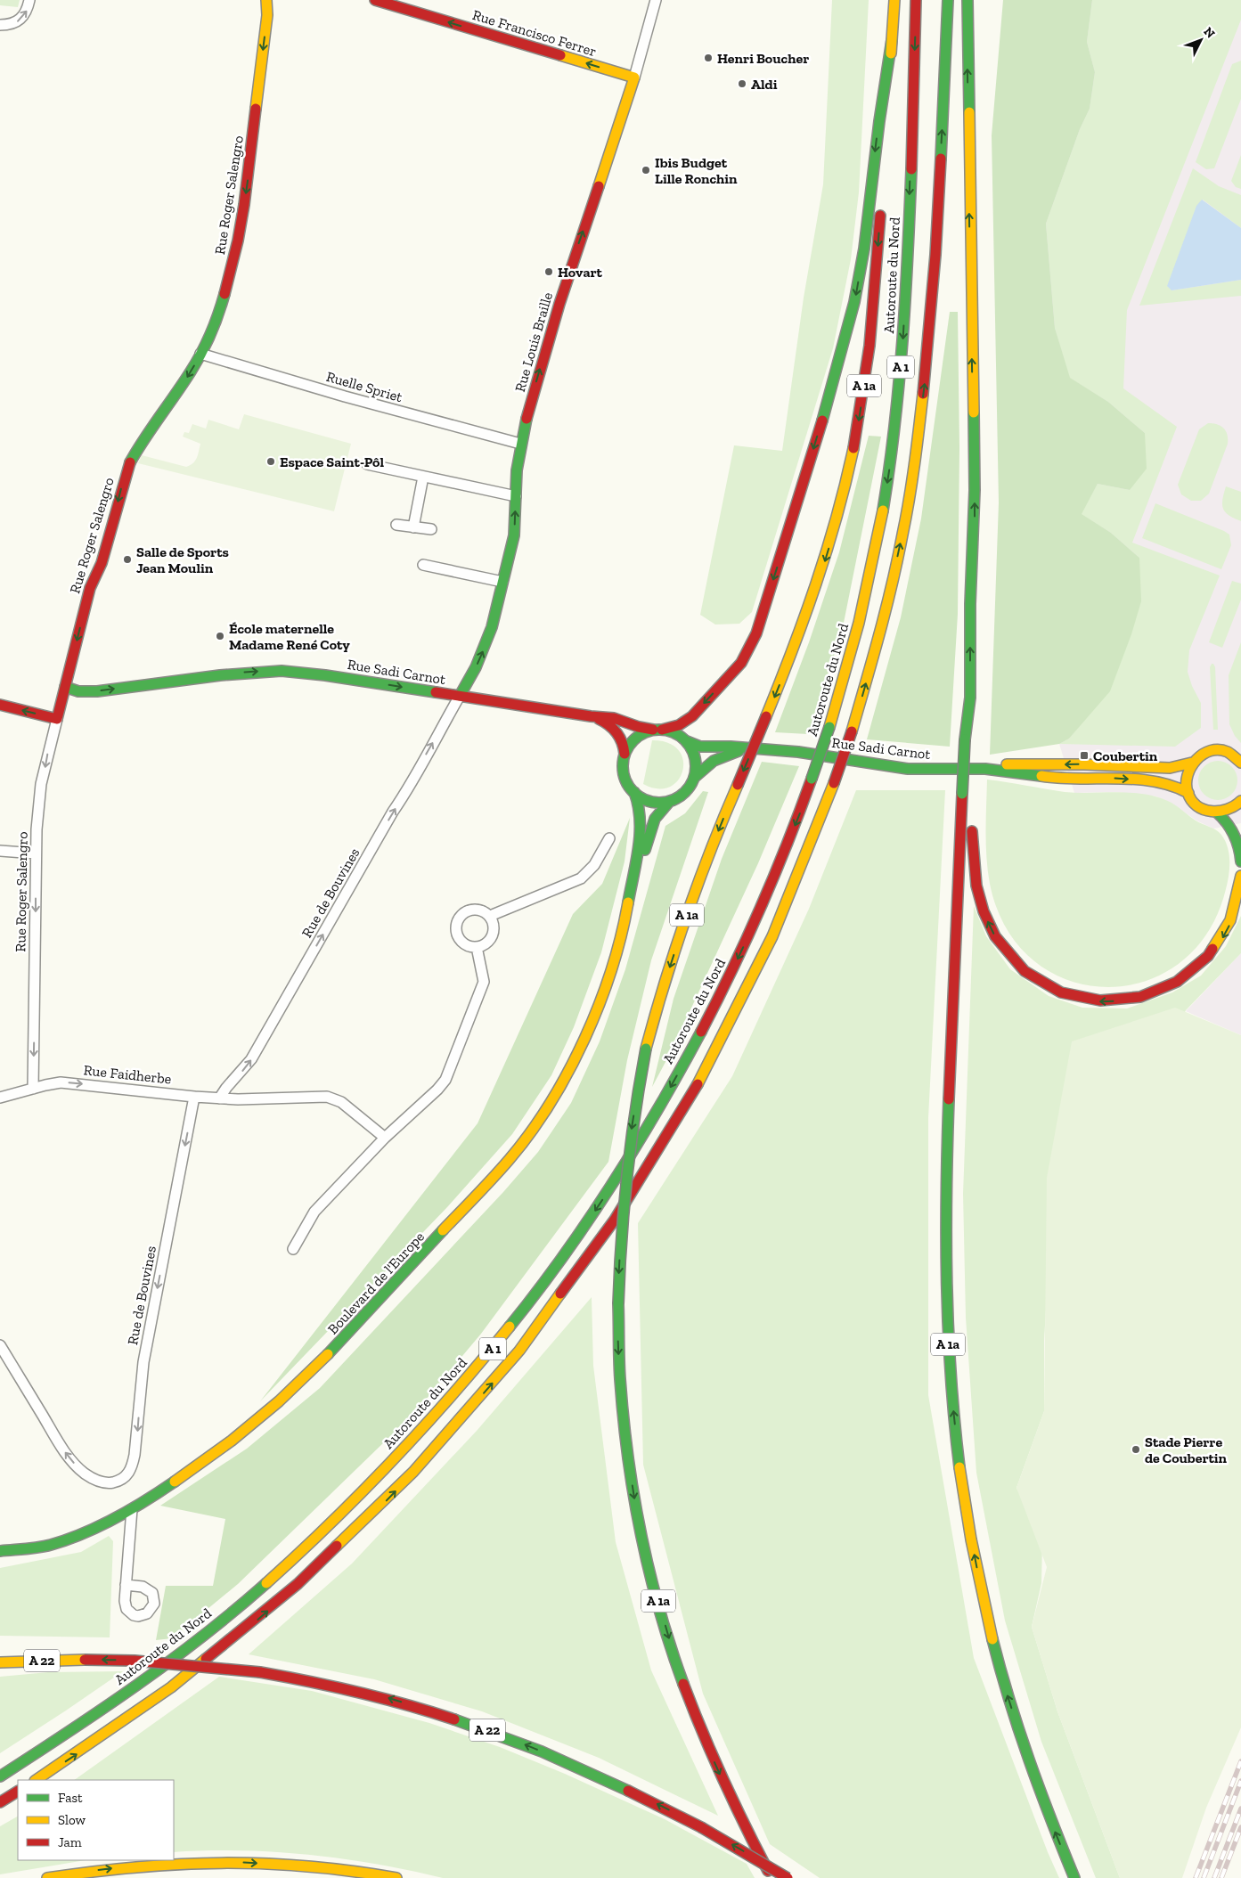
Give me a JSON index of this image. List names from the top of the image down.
{
  "streets": {
    "main road": [
      "Rue Francisco Ferrer",
      "Rue Roger Salengro",
      "Autoroute du Nord",
      "Rue Louis Braille",
      "A 1",
      "A 1a",
      "Rue Sadi Carnot",
      "Boulevard de l'Europe",
      "A 22"
    ],
    "street": ["Ruelle Spriet", "Rue de Bouvines", "Rue Faidherbe"]
  },
  "crossings": [
    ["Rue Francisco Ferrer", "Rue Louis Braille"],
    ["Rue Roger Salengro", "Ruelle Spriet"],
    ["Rue Roger Salengro", "Rue Sadi Carnot"],
    ["Rue Roger Salengro", "Rue Faidherbe"],
    ["Rue Louis Braille", "Ruelle Spriet"],
    ["Rue Louis Braille", "Rue Sadi Carnot"],
    ["Rue Louis Braille", "Rue de Bouvines"],
    ["Rue Sadi Carnot", "Rue de Bouvines"],
    ["Rue Sadi Carnot", "Boulevard de l'Europe"],
    ["Rue de Bouvines", "Rue Faidherbe"]
  ],
  "one_way": [
    "Rue Francisco Ferrer",
    "Rue Roger Salengro",
    "Rue Louis Braille",
    "Rue Faidherbe"
  ],
  "places": {
    "other": [
      "Henri Boucher",
      "Aldi",
      "Ibis Budget Lille Ronchin",
      "Hovart",
      "Espace Saint-Pôl",
      "Salle de Sports Jean Moulin",
      "École maternelle Madame René Coty",
      "Stade Pierre de Coubertin"
    ],
    "transit": ["Coubertin"]
  },
  "legend": ["Fast", "Slow", "Jam"],
  "north": "top right"
}
